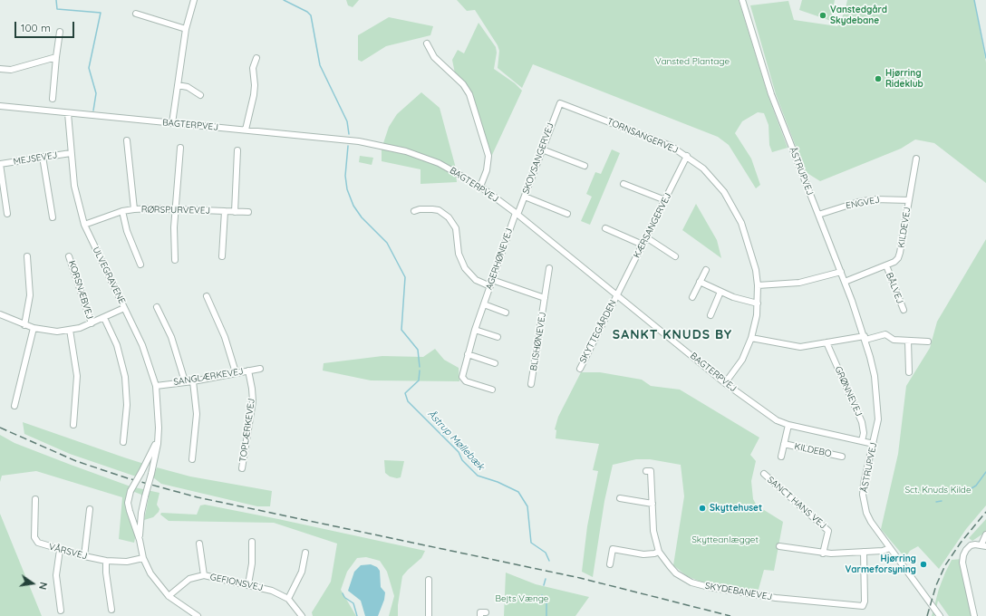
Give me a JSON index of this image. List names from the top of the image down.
{
  "streets": {
    "street": [
      "BAGTERPVEJ",
      "TORNSANGERVEJ",
      "MEJSEVEJ",
      "SKOVSANGERVEJ",
      "ÅSTRUPVEJ",
      "ENGVEJ",
      "RØRSPURVEVEJ",
      "KÆRSANGERVEJ",
      "KILDEVEJ",
      "AGERHØNEVEJ",
      "ULVEGRAVENE",
      "BÅLVEJ",
      "KORSNÆBVEJ",
      "SKYTTEGÅRDEN",
      "BLISHØNEVEJ",
      "SANGLÆRKEVEJ",
      "GRØNNEVEJ",
      "TOPLÆRKEVEJ",
      "KILDEBO",
      "SANCT HANS VEJ",
      "VÅRSVEJ",
      "GEFIONSVEJ",
      "SKYDEBANEVEJ"
    ]
  },
  "crossings": [
    ["BAGTERPVEJ", "TORNSANGERVEJ"],
    ["BAGTERPVEJ", "SKOVSANGERVEJ"],
    ["BAGTERPVEJ", "ÅSTRUPVEJ"],
    ["BAGTERPVEJ", "KÆRSANGERVEJ"],
    ["BAGTERPVEJ", "AGERHØNEVEJ"],
    ["BAGTERPVEJ", "ULVEGRAVENE"],
    ["BAGTERPVEJ", "SKYTTEGÅRDEN"],
    ["BAGTERPVEJ", "GRØNNEVEJ"],
    ["BAGTERPVEJ", "KILDEBO"],
    ["TORNSANGERVEJ", "SKOVSANGERVEJ"],
    ["TORNSANGERVEJ", "KÆRSANGERVEJ"],
    ["MEJSEVEJ", "ULVEGRAVENE"],
    ["SKOVSANGERVEJ", "AGERHØNEVEJ"],
    ["ÅSTRUPVEJ", "ENGVEJ"],
    ["ÅSTRUPVEJ", "KILDEVEJ"],
    ["ENGVEJ", "KILDEVEJ"],
    ["RØRSPURVEVEJ", "ULVEGRAVENE"],
    ["KÆRSANGERVEJ", "SKYTTEGÅRDEN"],
    ["KILDEVEJ", "BÅLVEJ"],
    ["ULVEGRAVENE", "SANGLÆRKEVEJ"],
    ["ULVEGRAVENE", "VÅRSVEJ"],
    ["ULVEGRAVENE", "GEFIONSVEJ"],
    ["SANGLÆRKEVEJ", "TOPLÆRKEVEJ"]
  ],
  "districts": ["SANKT KNUDS BY"],
  "water": ["Åstrup Møllebæk"],
  "parks": [
    "Vansted Plantage",
    "Sct. Knuds Kilde",
    "Skytteanlægget",
    "Bejts Vænge"
  ],
  "places": [
    "Vanstedgård Skydebane",
    "Hjørring Rideklub",
    "Skyttehuset",
    "Hjørring Varmeforsyning"
  ],
  "scale_bar": "100 m",
  "north": "right"
}
